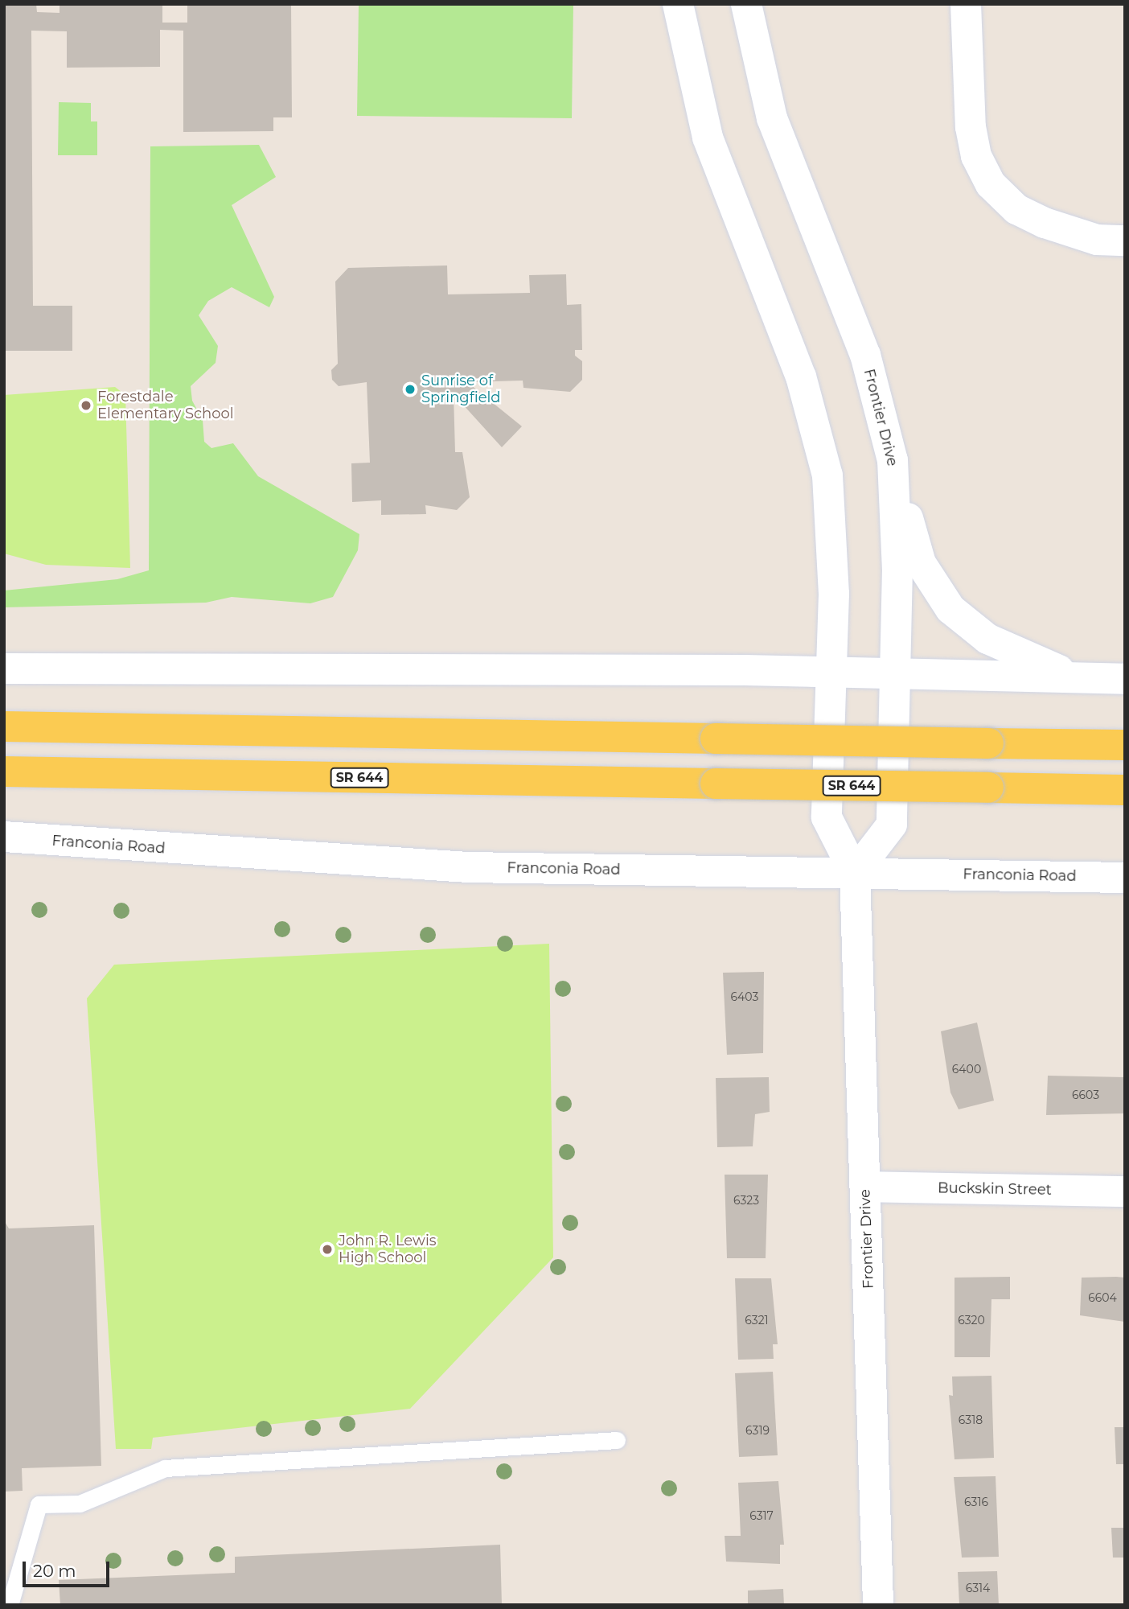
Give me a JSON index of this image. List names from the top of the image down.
{
  "streets": {
    "main road": [
      "Frontier Drive",
      "SR 644",
      "Franconia Road",
      "Buckskin Street"
    ]
  },
  "crossings": [
    ["Frontier Drive", "Franconia Road"],
    ["Frontier Drive", "Buckskin Street"]
  ],
  "places": ["Sunrise of Springfield", "Forestdale Elementary School", "John R. Lewis High School"],
  "house_numbers": [
    "6403",
    "6400",
    "6603",
    "6323",
    "6604",
    "6321",
    "6320",
    "6318",
    "6319",
    "6316",
    "6317",
    "6314"
  ],
  "scale_bar": "20 m"
}
